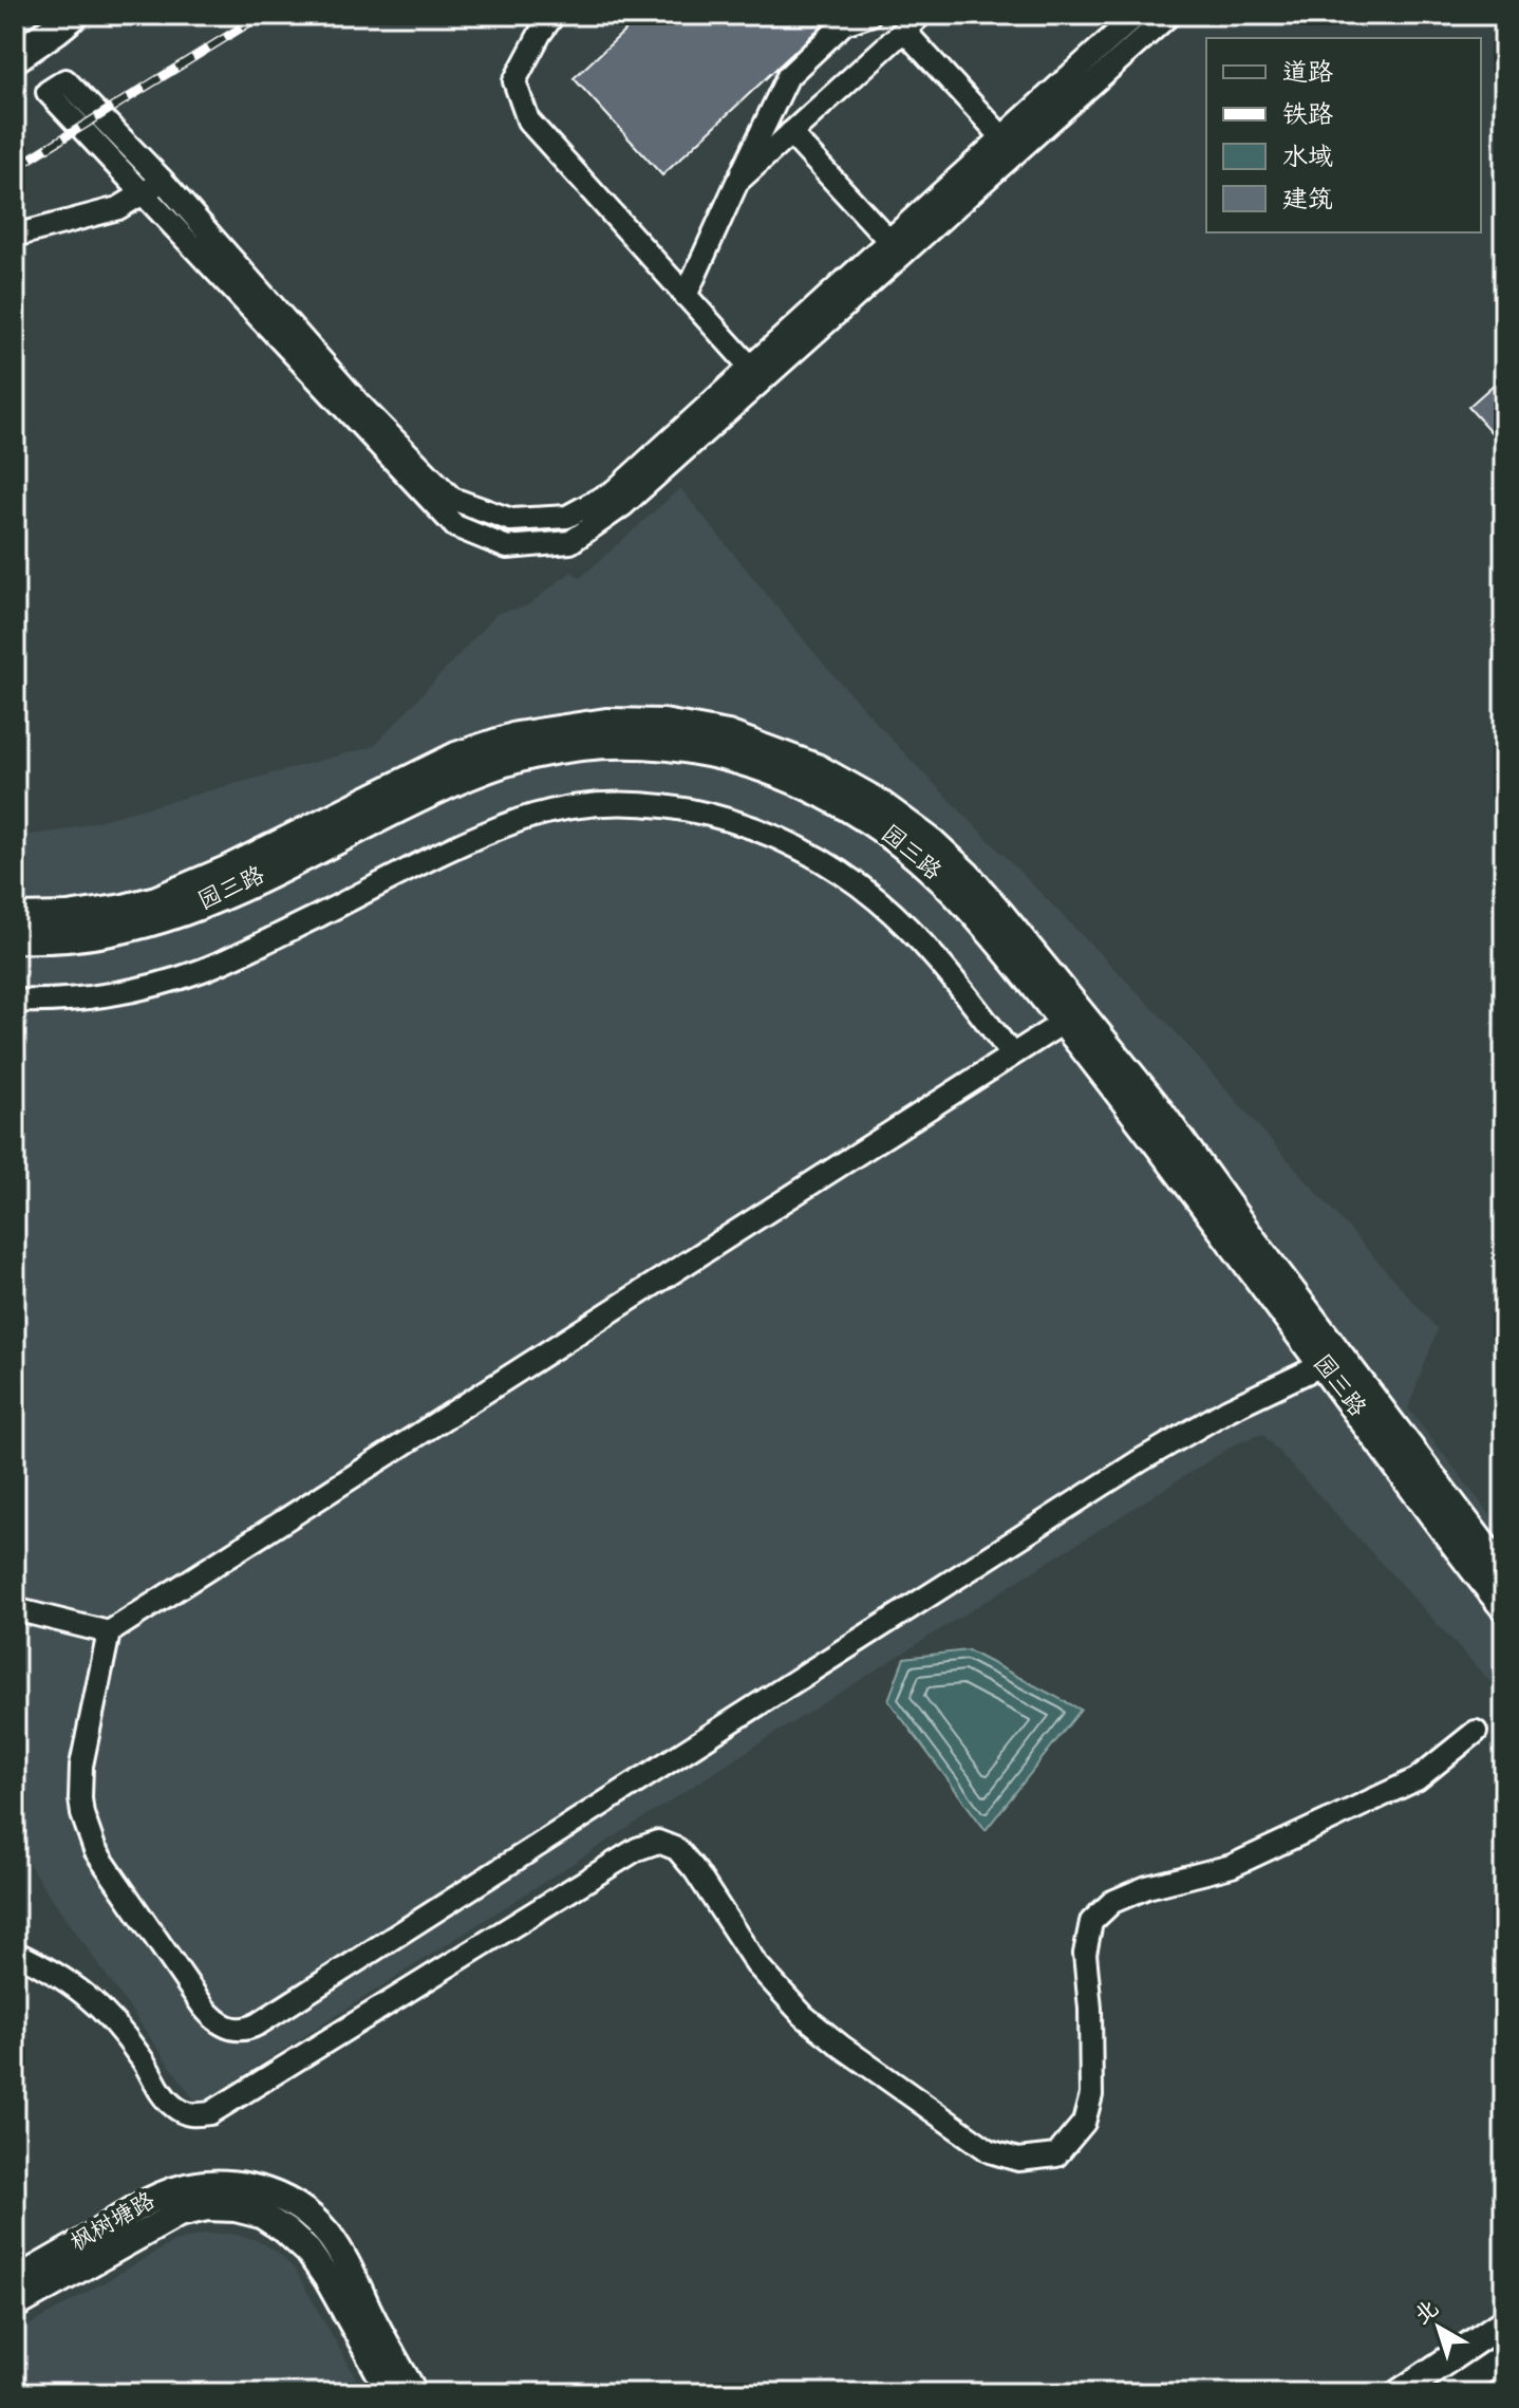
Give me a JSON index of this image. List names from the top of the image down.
{
  "streets": {
    "main road": ["园三路", "枫树塘路"]
  },
  "legend": [
    "道路",
    "铁路",
    "水域",
    "建筑"
  ],
  "north": "top left"
}
